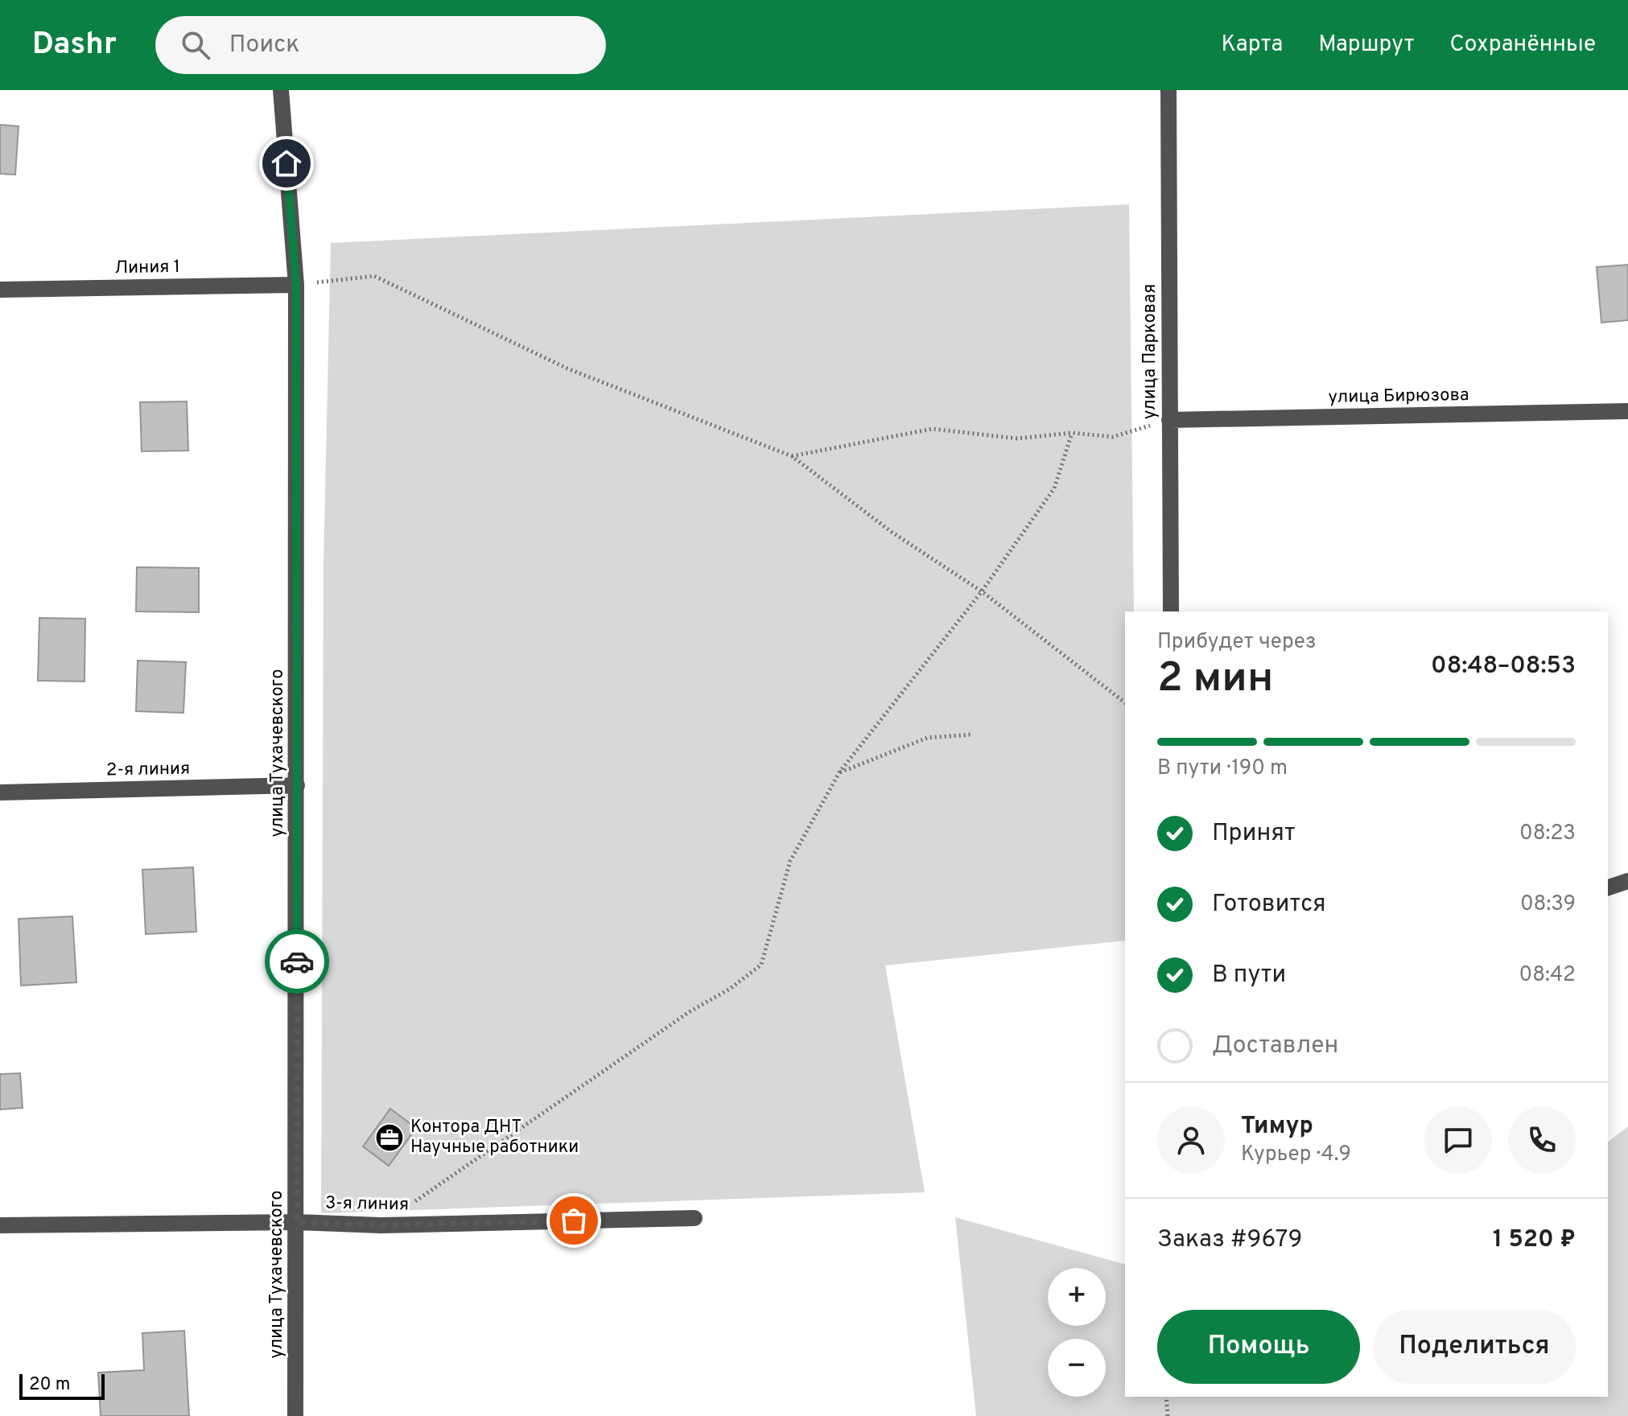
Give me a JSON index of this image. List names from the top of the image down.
{
  "streets": {
    "street": [
      "Линия 1",
      "улица Парковая",
      "улица Бирюзова",
      "улица Тухачевского",
      "2-я линия",
      "3-я линия"
    ]
  },
  "crossings": [
    ["Линия 1", "улица Тухачевского"],
    ["улица Парковая", "улица Бирюзова"],
    ["улица Тухачевского", "2-я линия"],
    ["улица Тухачевского", "3-я линия"]
  ],
  "places": {
    "office": ["Контора ДНТ Научные работники"]
  },
  "scale_bar": "20 m",
  "page": {
    "header": "Dashr",
    "search": "Поиск",
    "nav": ["Карта", "Маршрут", "Сохранённые"],
    "heading": ["2 мин", "Прибудет через", "08:48–08:53"],
    "panel": [
      "Тимур",
      "Курьер · 4.9",
      "Заказ #9679",
      "1 520 ₽"
    ],
    "bar": "В пути · 190 m",
    "list": [
      ["Принят", "08:23"],
      ["Готовится", "08:39"],
      ["В пути", "08:42"],
      "Доставлен"
    ],
    "map_buttons": ["+", "−"],
    "buttons": ["Помощь", "Поделиться"],
    "scale": "20 m"
  }
}
